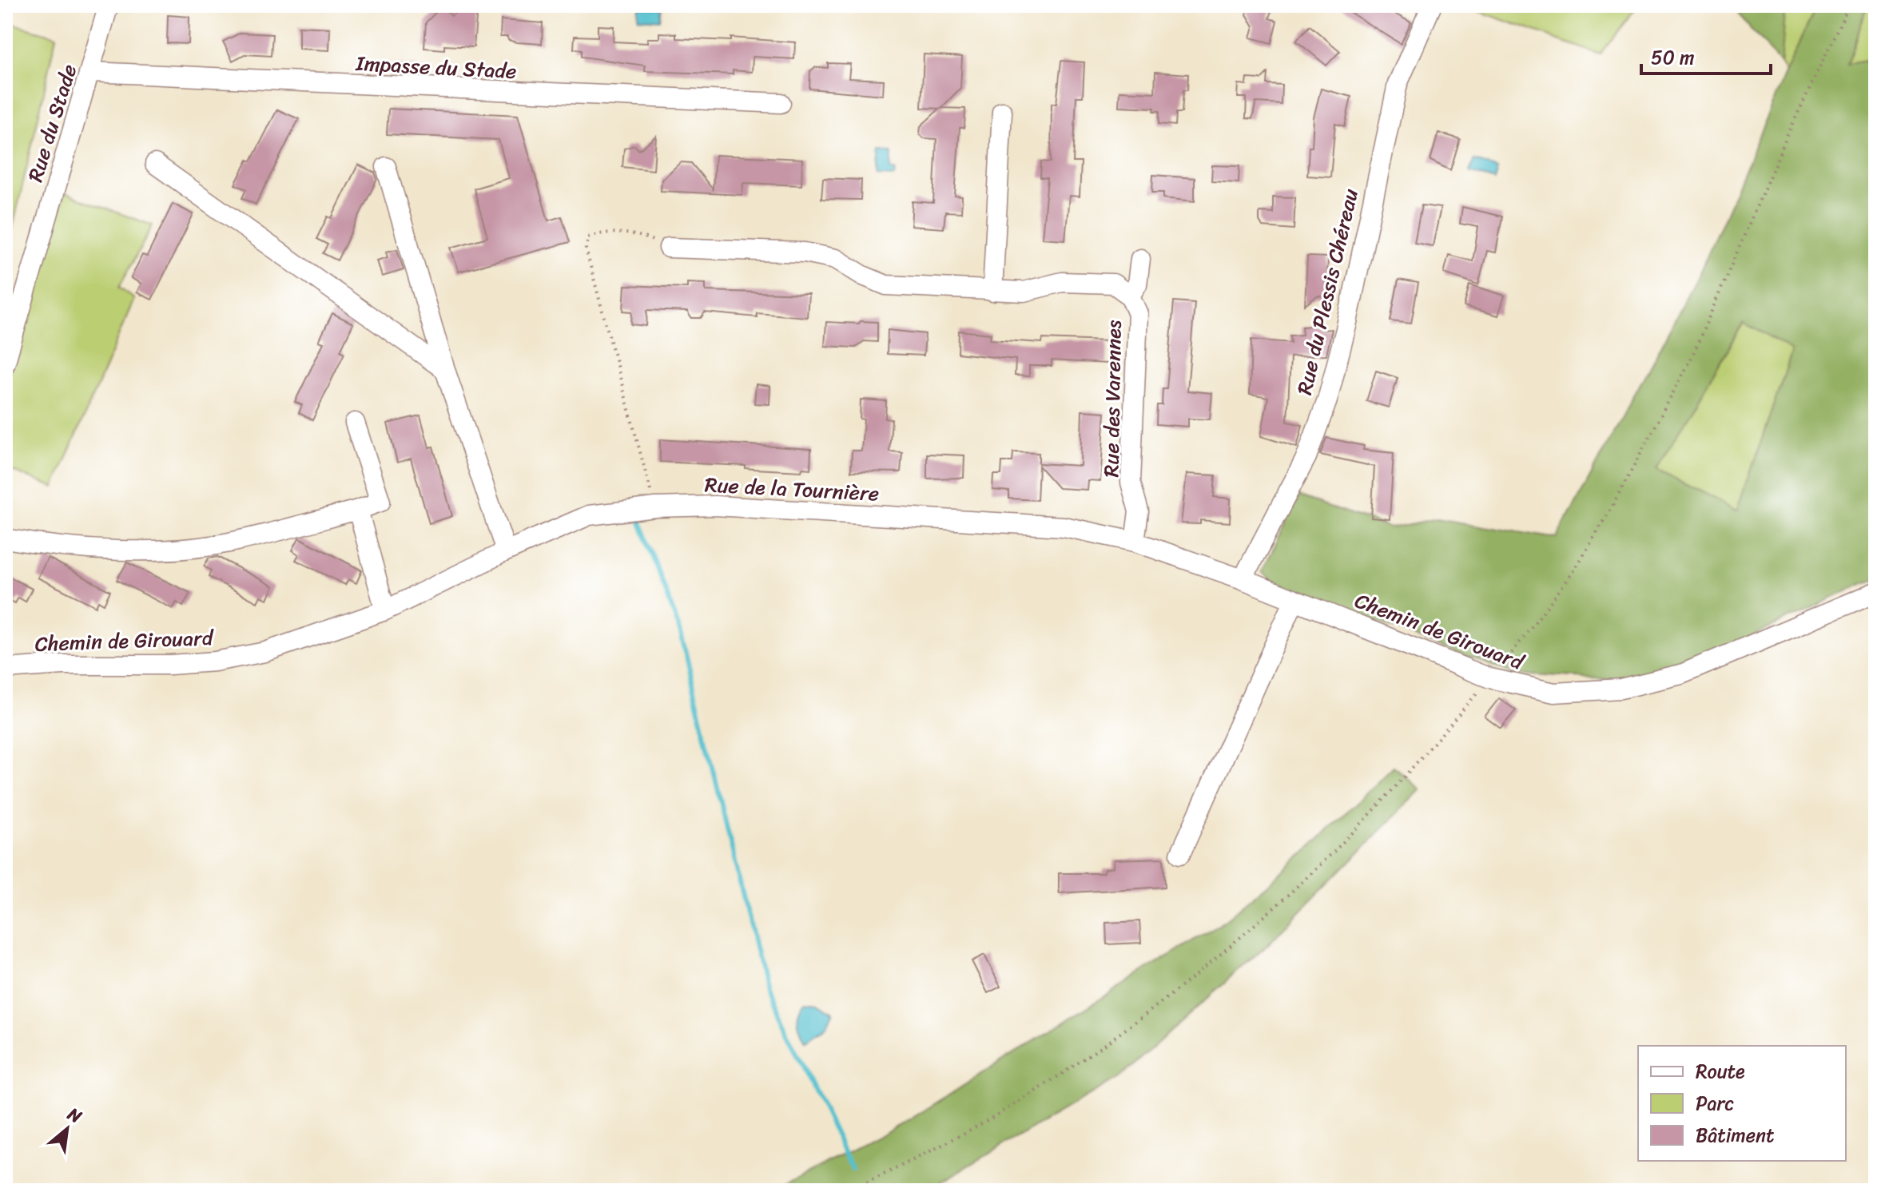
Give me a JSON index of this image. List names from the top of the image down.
{
  "streets": {
    "street": [
      "Impasse du Stade",
      "Rue du Stade",
      "Rue du Plessis Chéreau",
      "Rue des Varennes",
      "Rue de la Tournière",
      "Chemin de Girouard"
    ]
  },
  "crossings": [
    ["Impasse du Stade", "Rue du Stade"],
    ["Rue du Plessis Chéreau", "Rue de la Tournière"],
    ["Rue du Plessis Chéreau", "Chemin de Girouard"],
    ["Rue des Varennes", "Rue de la Tournière"],
    ["Rue de la Tournière", "Chemin de Girouard"]
  ],
  "legend": ["Route", "Parc", "Bâtiment"],
  "scale_bar": "50 m",
  "north": "top right"
}
